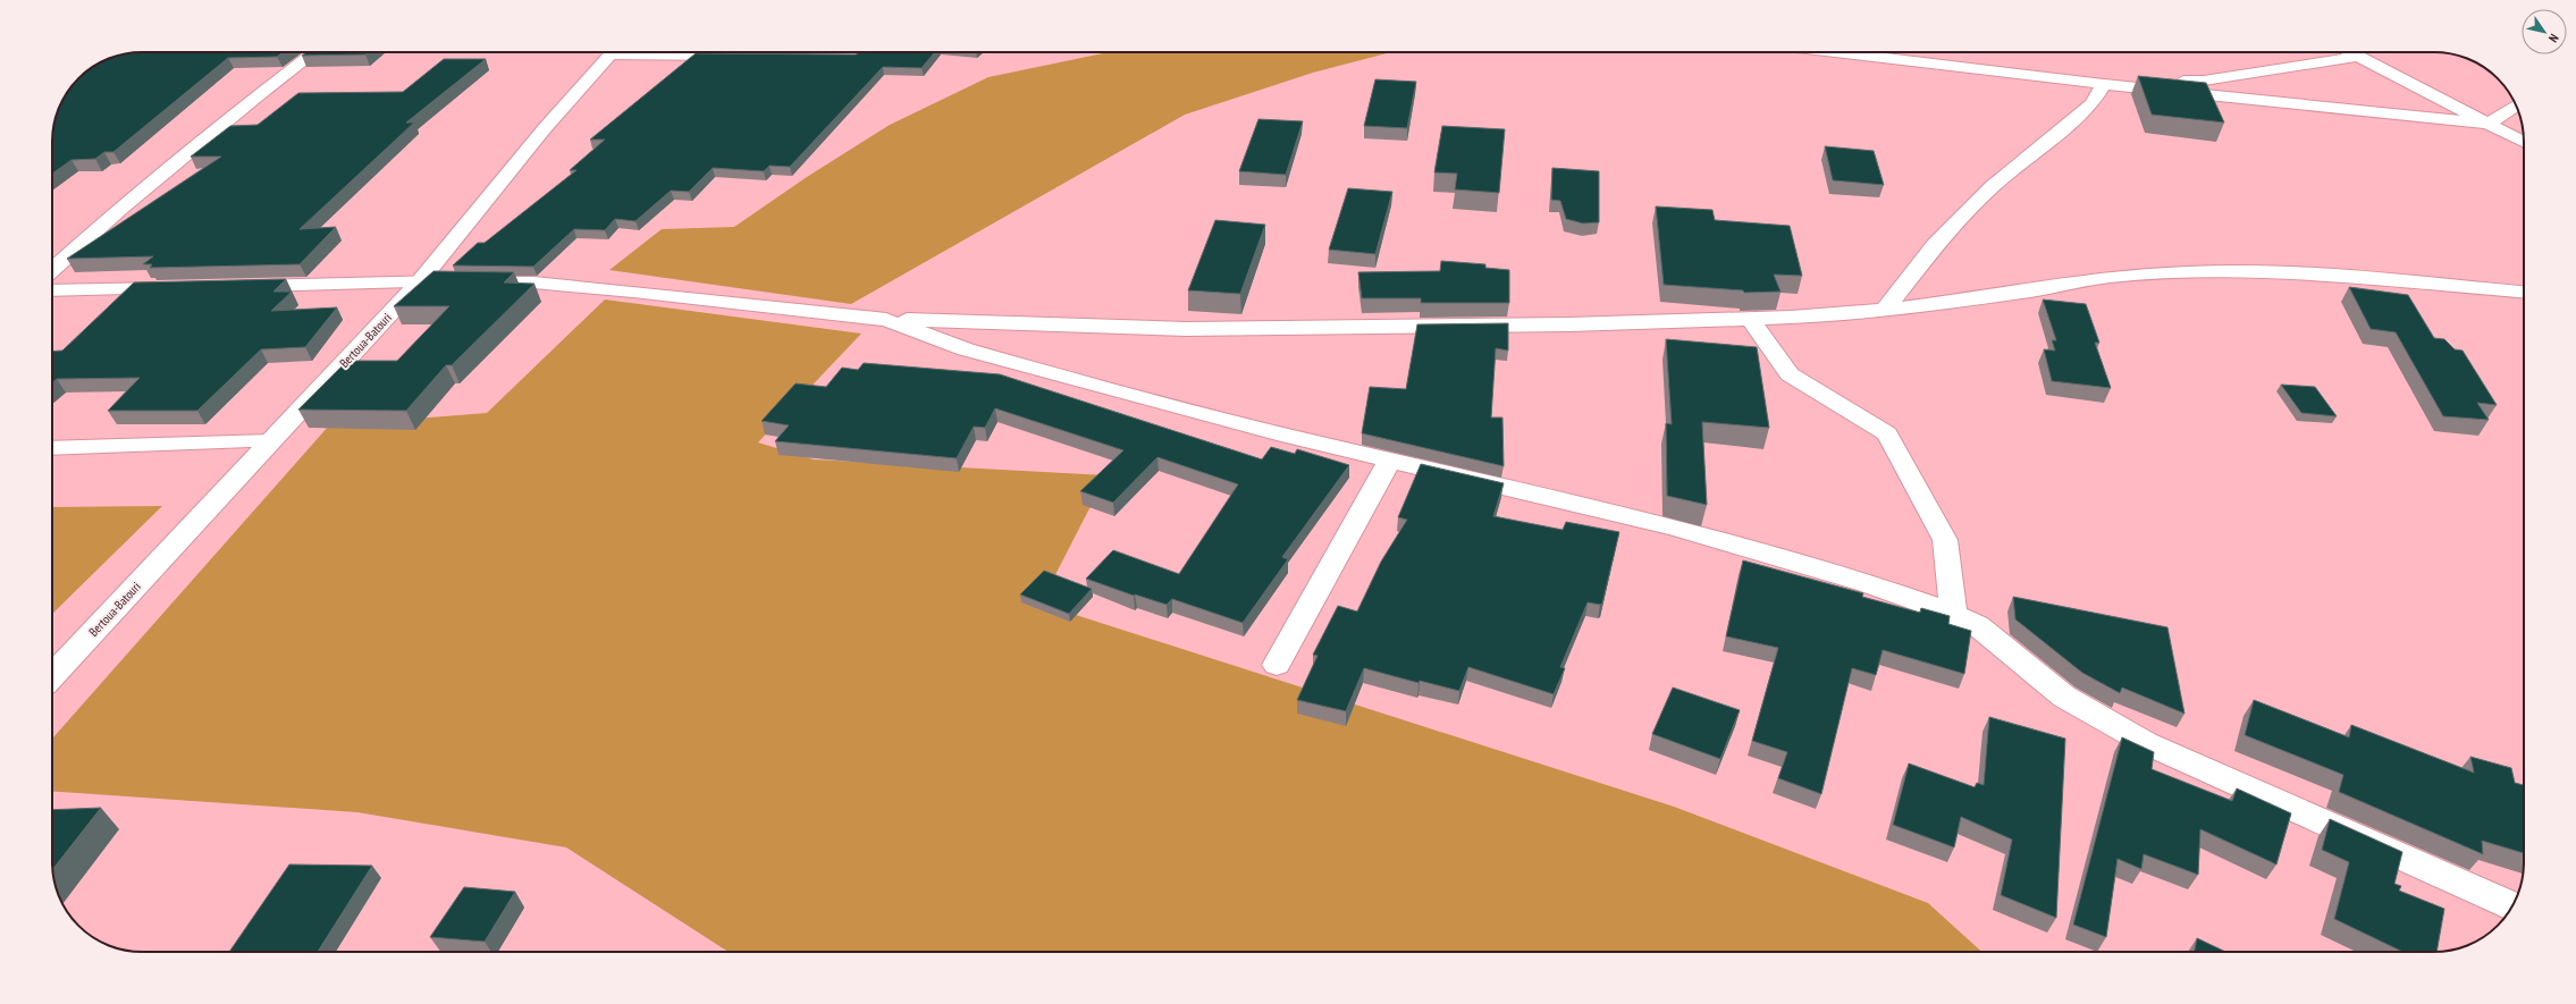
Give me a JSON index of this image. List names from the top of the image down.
{
  "streets": {
    "main road": ["Bertoua-Batouri"]
  },
  "north": "bottom right"
}
